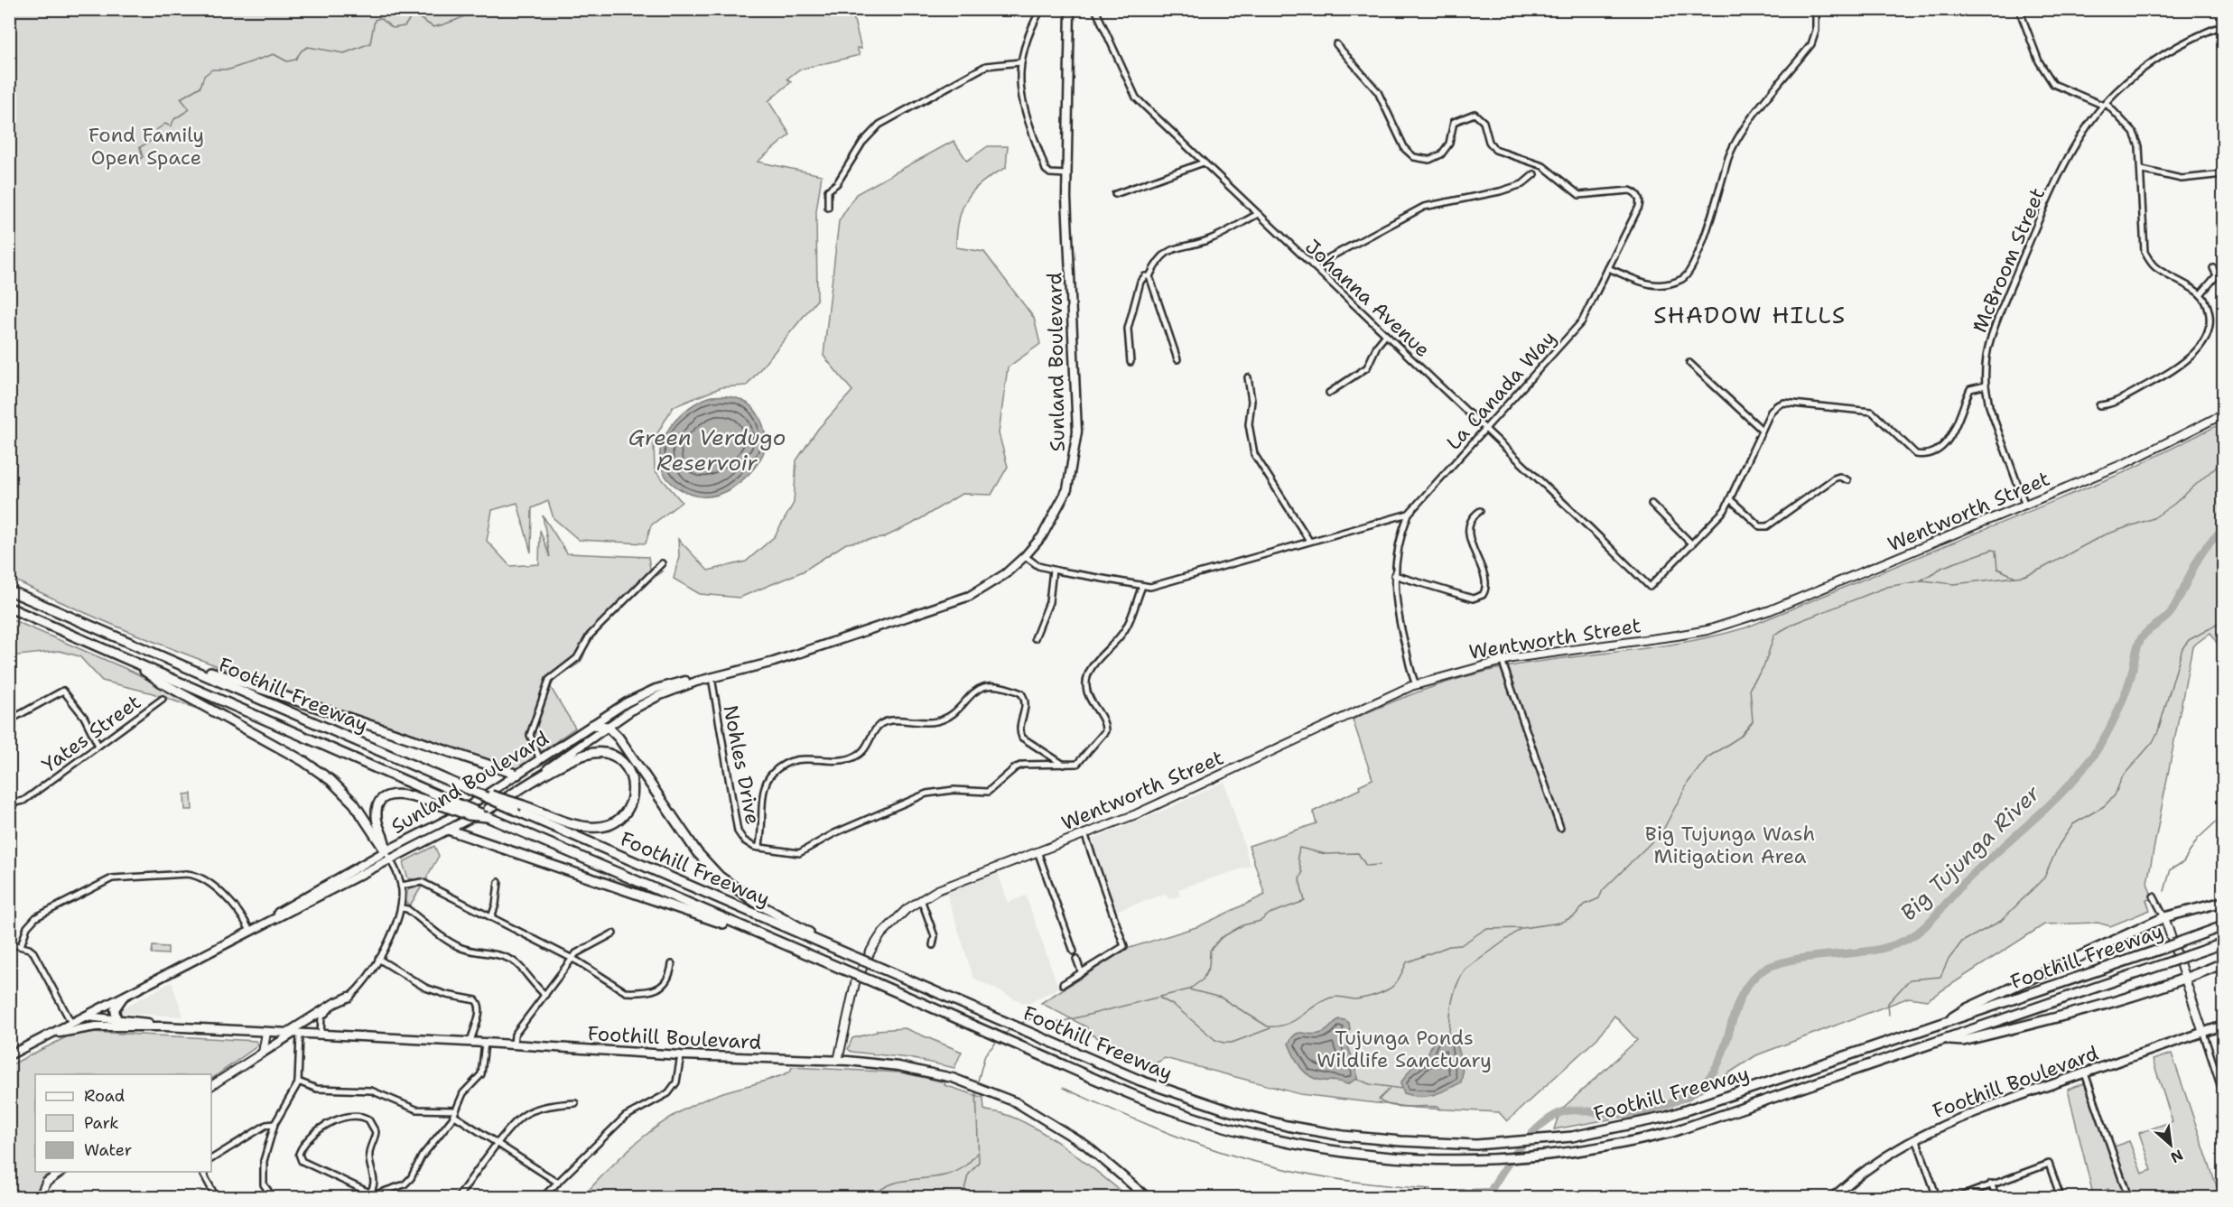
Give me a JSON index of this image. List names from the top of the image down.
{
  "streets": {
    "highway": ["Foothill Freeway"],
    "main road": ["Sunland Boulevard", "Wentworth Street", "Foothill Boulevard"],
    "street": [
      "McBroom Street",
      "Johanna Avenue",
      "La Canada Way",
      "Yates Street",
      "Nohles Drive"
    ]
  },
  "crossings": [
    ["McBroom Street", "Wentworth Street"],
    ["Johanna Avenue", "La Canada Way"],
    ["Sunland Boulevard", "Foothill Freeway"],
    ["Sunland Boulevard", "Nohles Drive"],
    ["Sunland Boulevard", "Foothill Boulevard"],
    ["Wentworth Street", "Foothill Boulevard"]
  ],
  "districts": ["SHADOW HILLS"],
  "water": ["Green Verdugo Reservoir", "Big Tujunga River"],
  "parks": ["Fond Family Open Space", "Big Tujunga Wash Mitigation Area", "Tujunga Ponds Wildlife Sanctuary"],
  "legend": ["Road", "Park", "Water"],
  "north": "bottom right"
}
